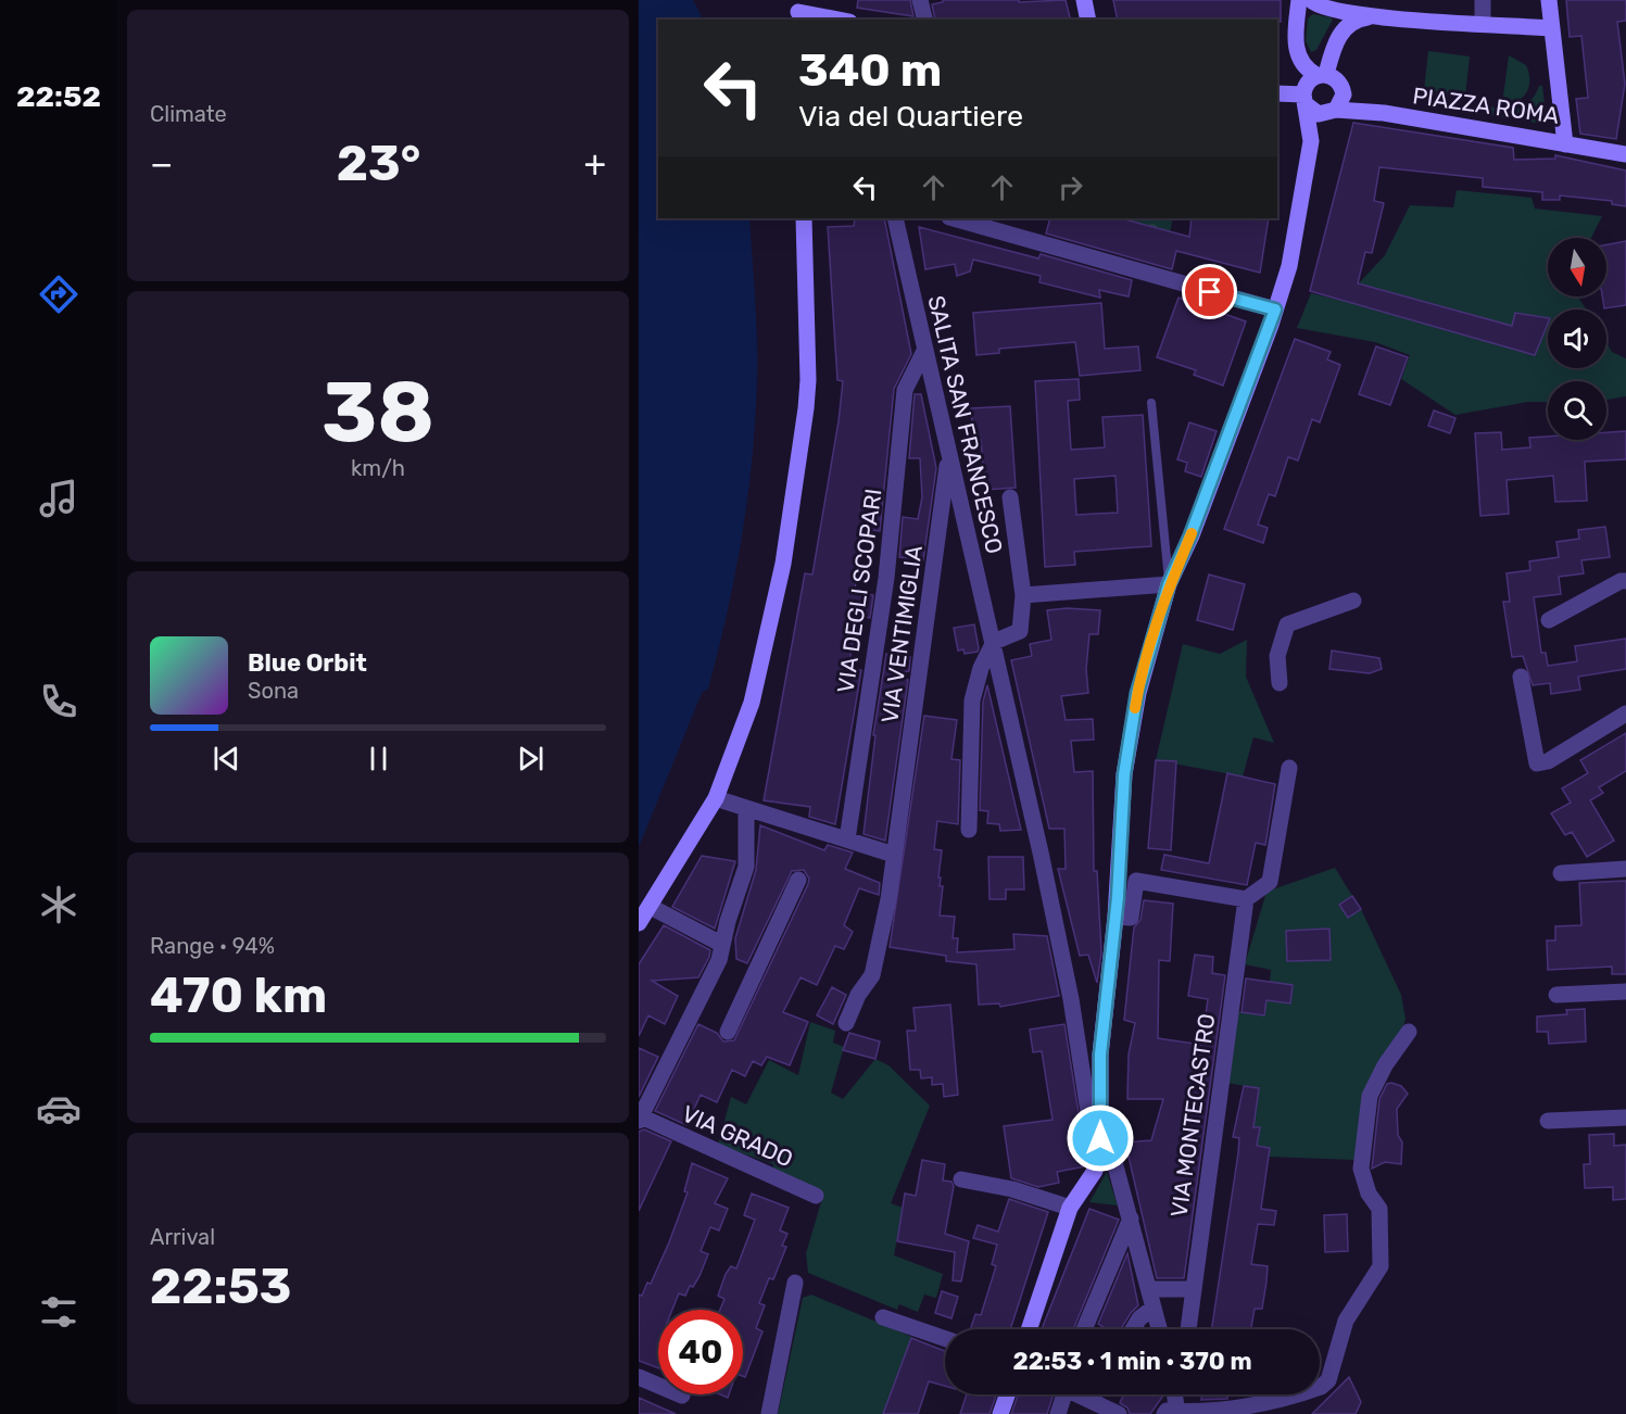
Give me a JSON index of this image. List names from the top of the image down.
{
  "streets": {
    "street": [
      "PIAZZA ROMA",
      "SALITA SAN FRANCESCO",
      "VIA DEGLI SCOPARI",
      "VIA VENTIMIGLIA",
      "VIA MONTECASTRO",
      "VIA GRADO"
    ]
  },
  "crossings": [
    ["SALITA SAN FRANCESCO", "VIA DEGLI SCOPARI"],
    ["SALITA SAN FRANCESCO", "VIA VENTIMIGLIA"]
  ],
  "north": "bottom",
  "page": {
    "tabs": "22:52",
    "tile": [
      "Climate",
      ["38", "km/h"],
      ["Range · 94%", "470 km"],
      ["Arrival", "22:53"]
    ],
    "turn": ["340 m", "Via del Quartiere"],
    "heat": ["−", "23°", "+"],
    "song": ["Blue Orbit", "Sona"],
    "limit": "40",
    "trip": "22:53 · 1 min · 370 m"
  }
}
